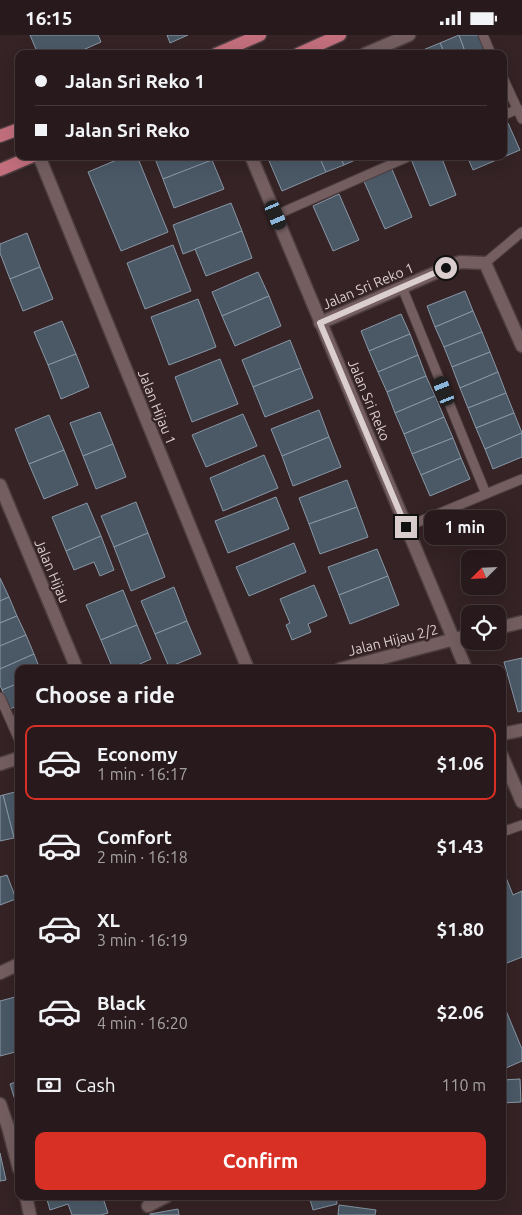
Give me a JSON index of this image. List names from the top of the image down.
{
  "streets": {
    "street": [
      "Jalan Sri Reko 1",
      "Jalan Sri Reko",
      "Jalan Hijau 1",
      "Jalan Hijau",
      "Jalan Hijau 2/2"
    ]
  },
  "crossings": [
    ["Jalan Sri Reko 1", "Jalan Sri Reko"],
    ["Jalan Sri Reko", "Jalan Hijau 2/2"]
  ],
  "north": "bottom left",
  "page": {
    "status": "16:15",
    "banner": ["Jalan Sri Reko 1", "Jalan Sri Reko"],
    "bubble": "1 min",
    "heading": "Choose a ride",
    "list": [
      {
        "name": "Economy",
        "note": "1 min · 16:17",
        "value": "$1.06"
      },
      {
        "name": "Comfort",
        "note": "2 min · 16:18",
        "value": "$1.43"
      },
      {
        "name": "XL",
        "note": "3 min · 16:19",
        "value": "$1.80"
      },
      {
        "name": "Black",
        "note": "4 min · 16:20",
        "value": "$2.06"
      }
    ],
    "pay": ["Cash", "110 m"],
    "buttons": "Confirm"
  }
}
